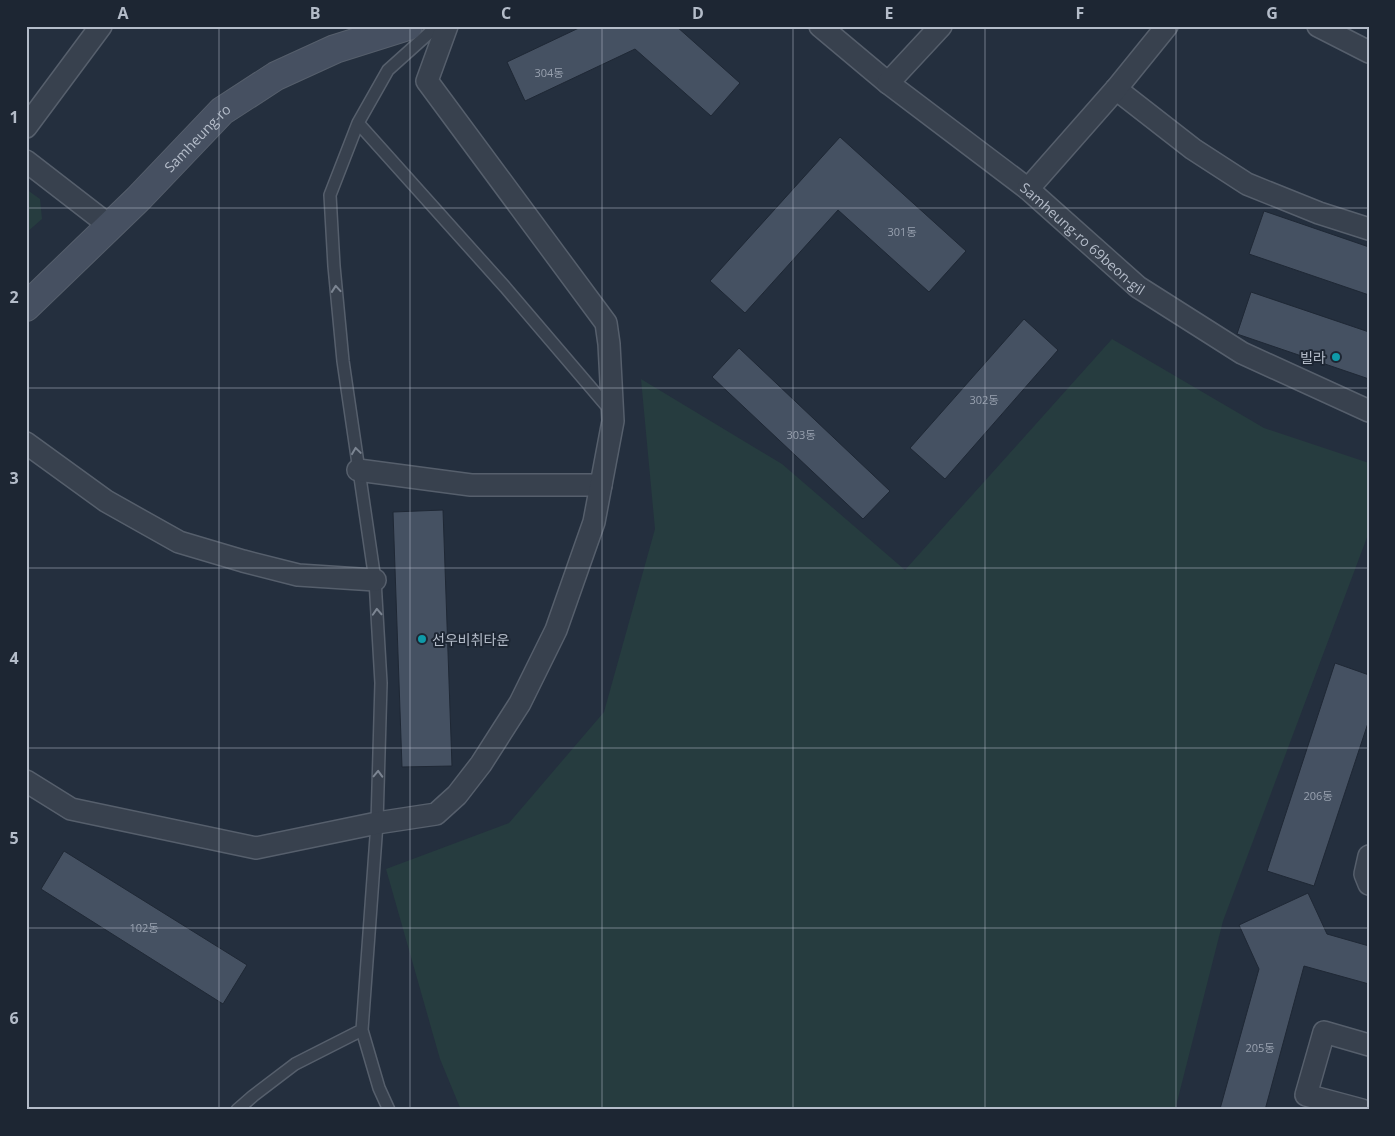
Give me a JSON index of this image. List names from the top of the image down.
{
  "streets": {
    "street": ["Samheung-ro", "Samheung-ro 69beon-gil"]
  },
  "places": ["빌라", "선우비취타운"],
  "house_numbers": [
    "304동",
    "301동",
    "302동",
    "303동",
    "206동",
    "102동",
    "205동"
  ],
  "grid": {
    "columns": [
      "A",
      "B",
      "C",
      "D",
      "E",
      "F",
      "G"
    ],
    "rows": [
      "1",
      "2",
      "3",
      "4",
      "5",
      "6"
    ]
  }
}
